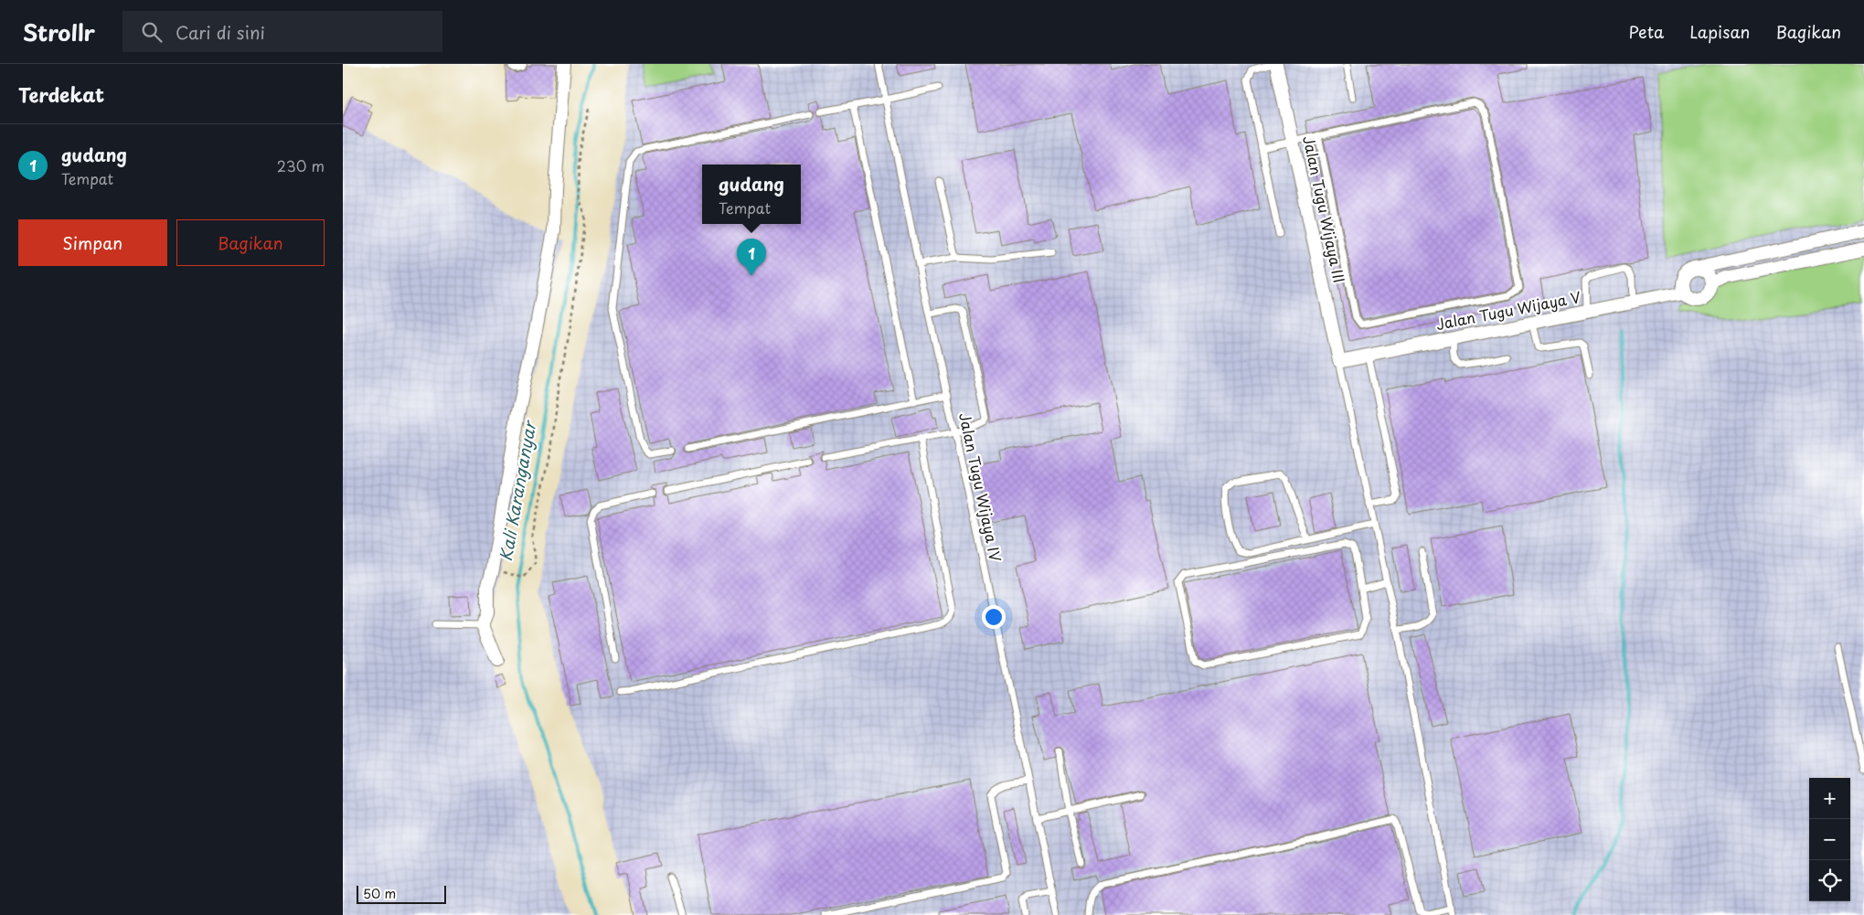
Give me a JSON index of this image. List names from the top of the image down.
{
  "streets": {
    "street": ["Jalan Tugu Wijaya III", "Jalan Tugu Wijaya V"],
    "lane": ["Jalan Tugu Wijaya IV"]
  },
  "crossings": [
    ["Jalan Tugu Wijaya III", "Jalan Tugu Wijaya V"]
  ],
  "water": ["Kali Karanganyar"],
  "scale_bar": "50 m",
  "page": {
    "header": "Strollr",
    "search": "Cari di sini",
    "nav": ["Peta", "Lapisan", "Bagikan"],
    "heading": "Terdekat",
    "list": [
      {
        "mark": "1",
        "name": "gudang",
        "note": "Tempat",
        "value": "230 m"
      }
    ],
    "popup": ["gudang", "Tempat"],
    "buttons": ["Simpan", "Bagikan"],
    "pins": "1",
    "map_buttons": ["+", "−"],
    "scale": "50 m"
  }
}
